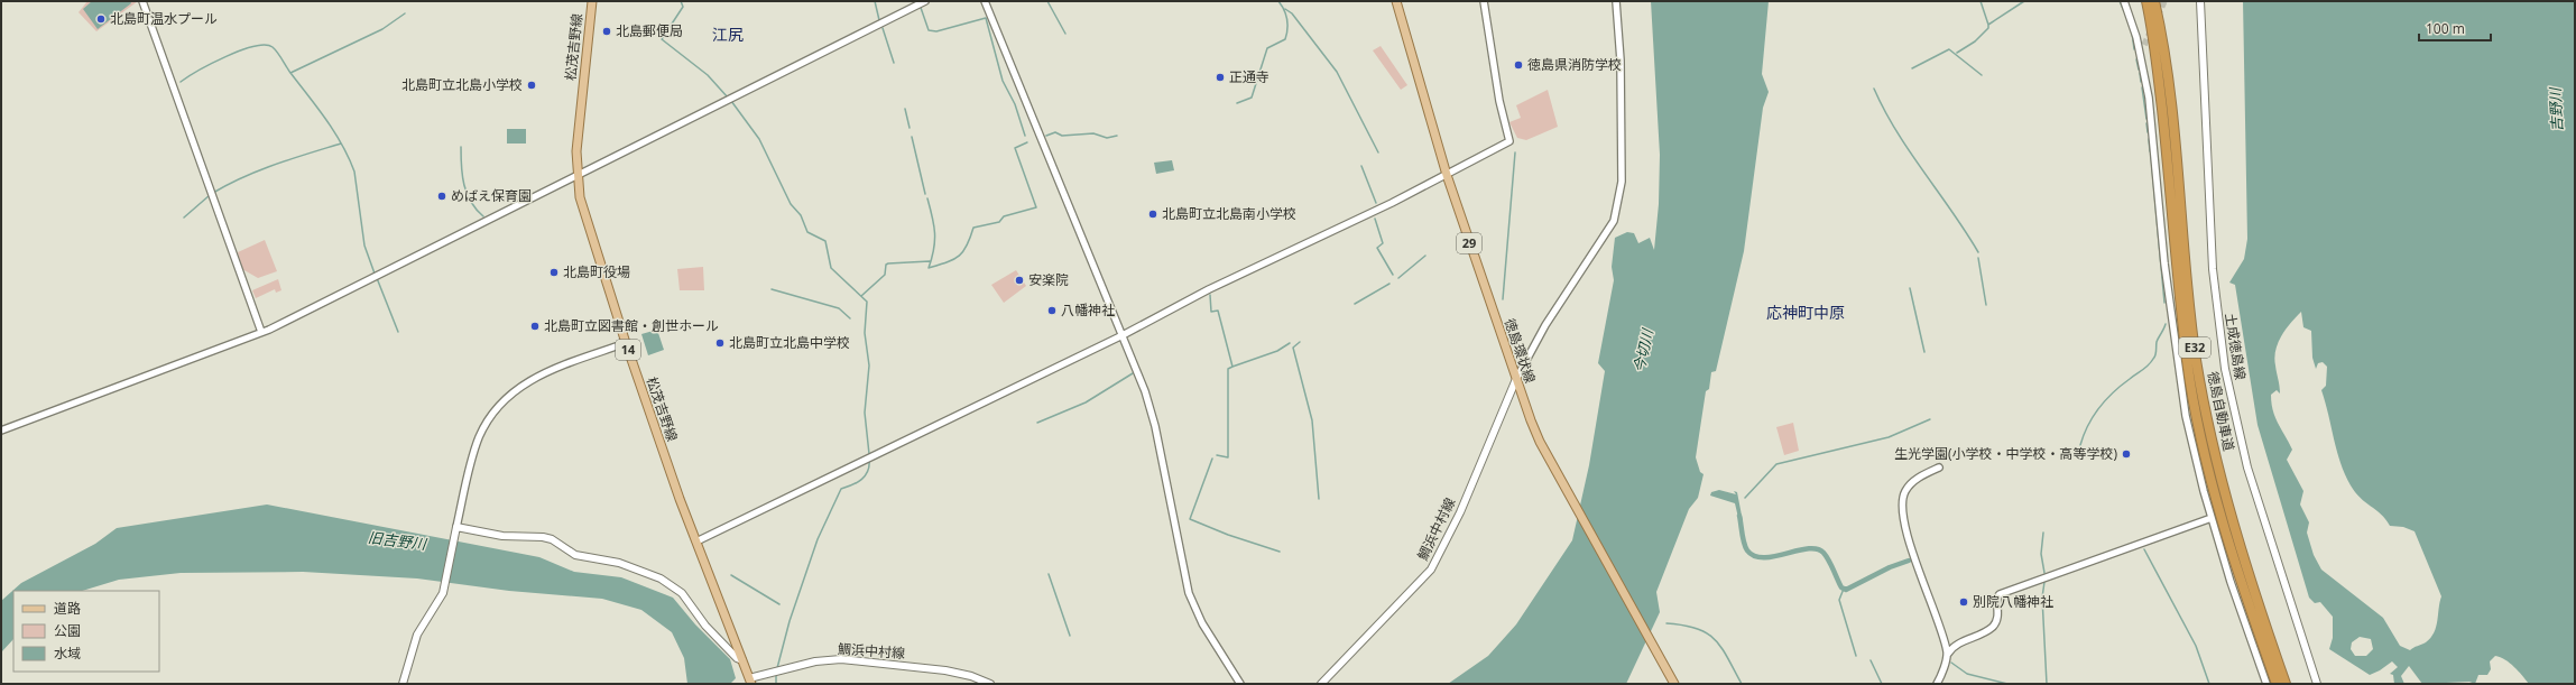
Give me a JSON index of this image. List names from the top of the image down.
{
  "streets": {
    "highway": ["E32", "徳島自動車道"],
    "main road": [
      "松茂吉野線",
      "29",
      "土成徳島線",
      "14",
      "徳島環状線",
      "鯛浜中村線"
    ]
  },
  "crossings": [
    ["松茂吉野線", "鯛浜中村線"],
    ["徳島環状線", "鯛浜中村線"]
  ],
  "districts": ["江尻", "応神町中原"],
  "water": ["吉野川", "今切川", "旧吉野川"],
  "places": [
    "北島町温水プール",
    "北島郵便局",
    "徳島県消防学校",
    "正通寺",
    "北島町立北島小学校",
    "めばえ保育園",
    "北島町立北島南小学校",
    "北島町役場",
    "安楽院",
    "八幡神社",
    "北島町立図書館・創世ホール",
    "北島町立北島中学校",
    "生光学園(小学校・中学校・高等学校)",
    "別院八幡神社"
  ],
  "legend": ["道路", "公園", "水域"],
  "scale_bar": "100 m"
}
